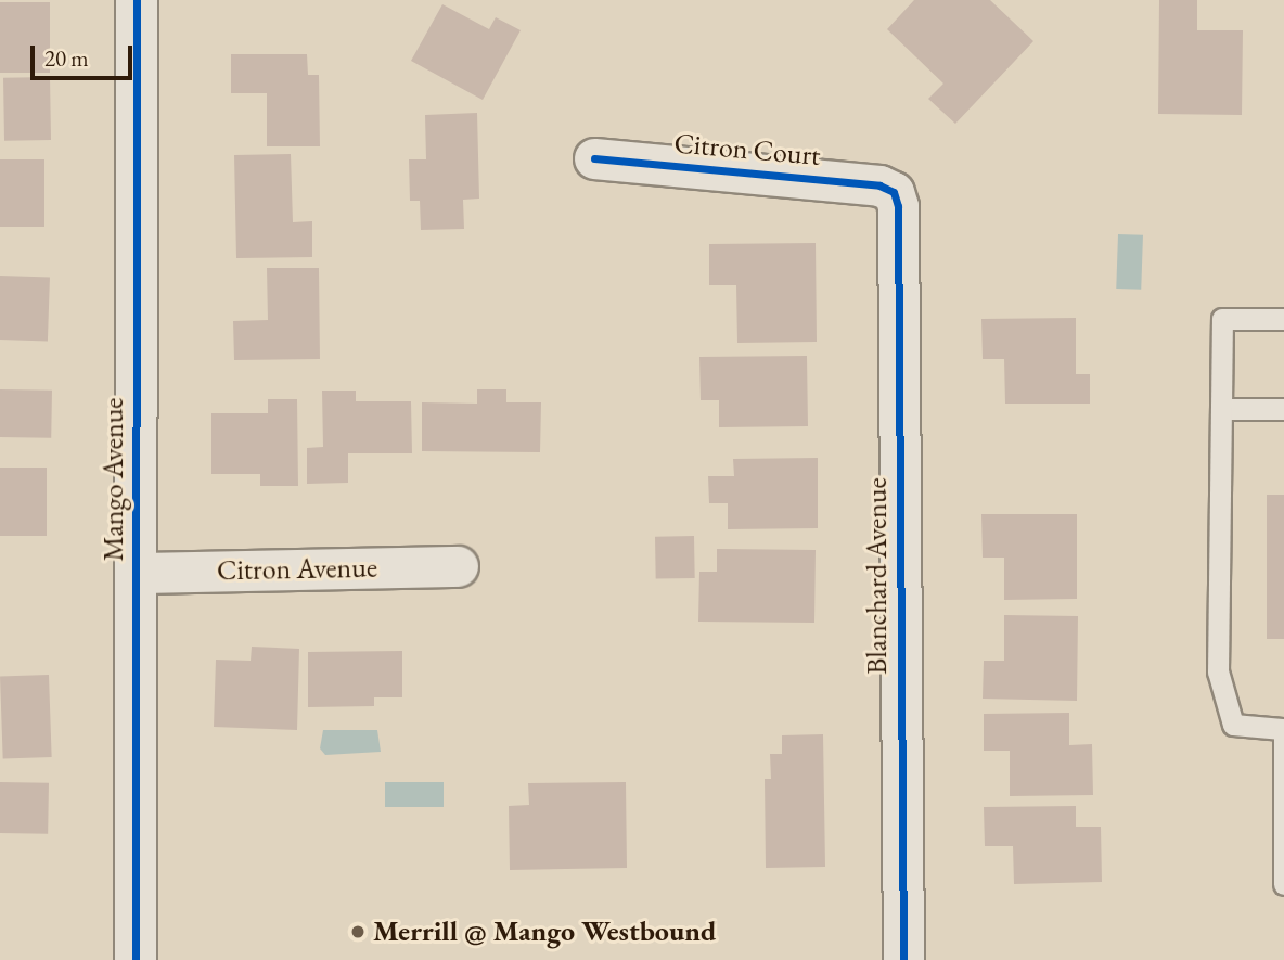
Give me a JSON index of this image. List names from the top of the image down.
{
  "streets": {
    "street": [
      "Citron Court",
      "Mango Avenue",
      "Citron Avenue",
      "Blanchard Avenue"
    ]
  },
  "crossings": [
    ["Citron Court", "Blanchard Avenue"],
    ["Mango Avenue", "Citron Avenue"]
  ],
  "places": ["Merrill @ Mango Westbound"],
  "scale_bar": "20 m"
}
